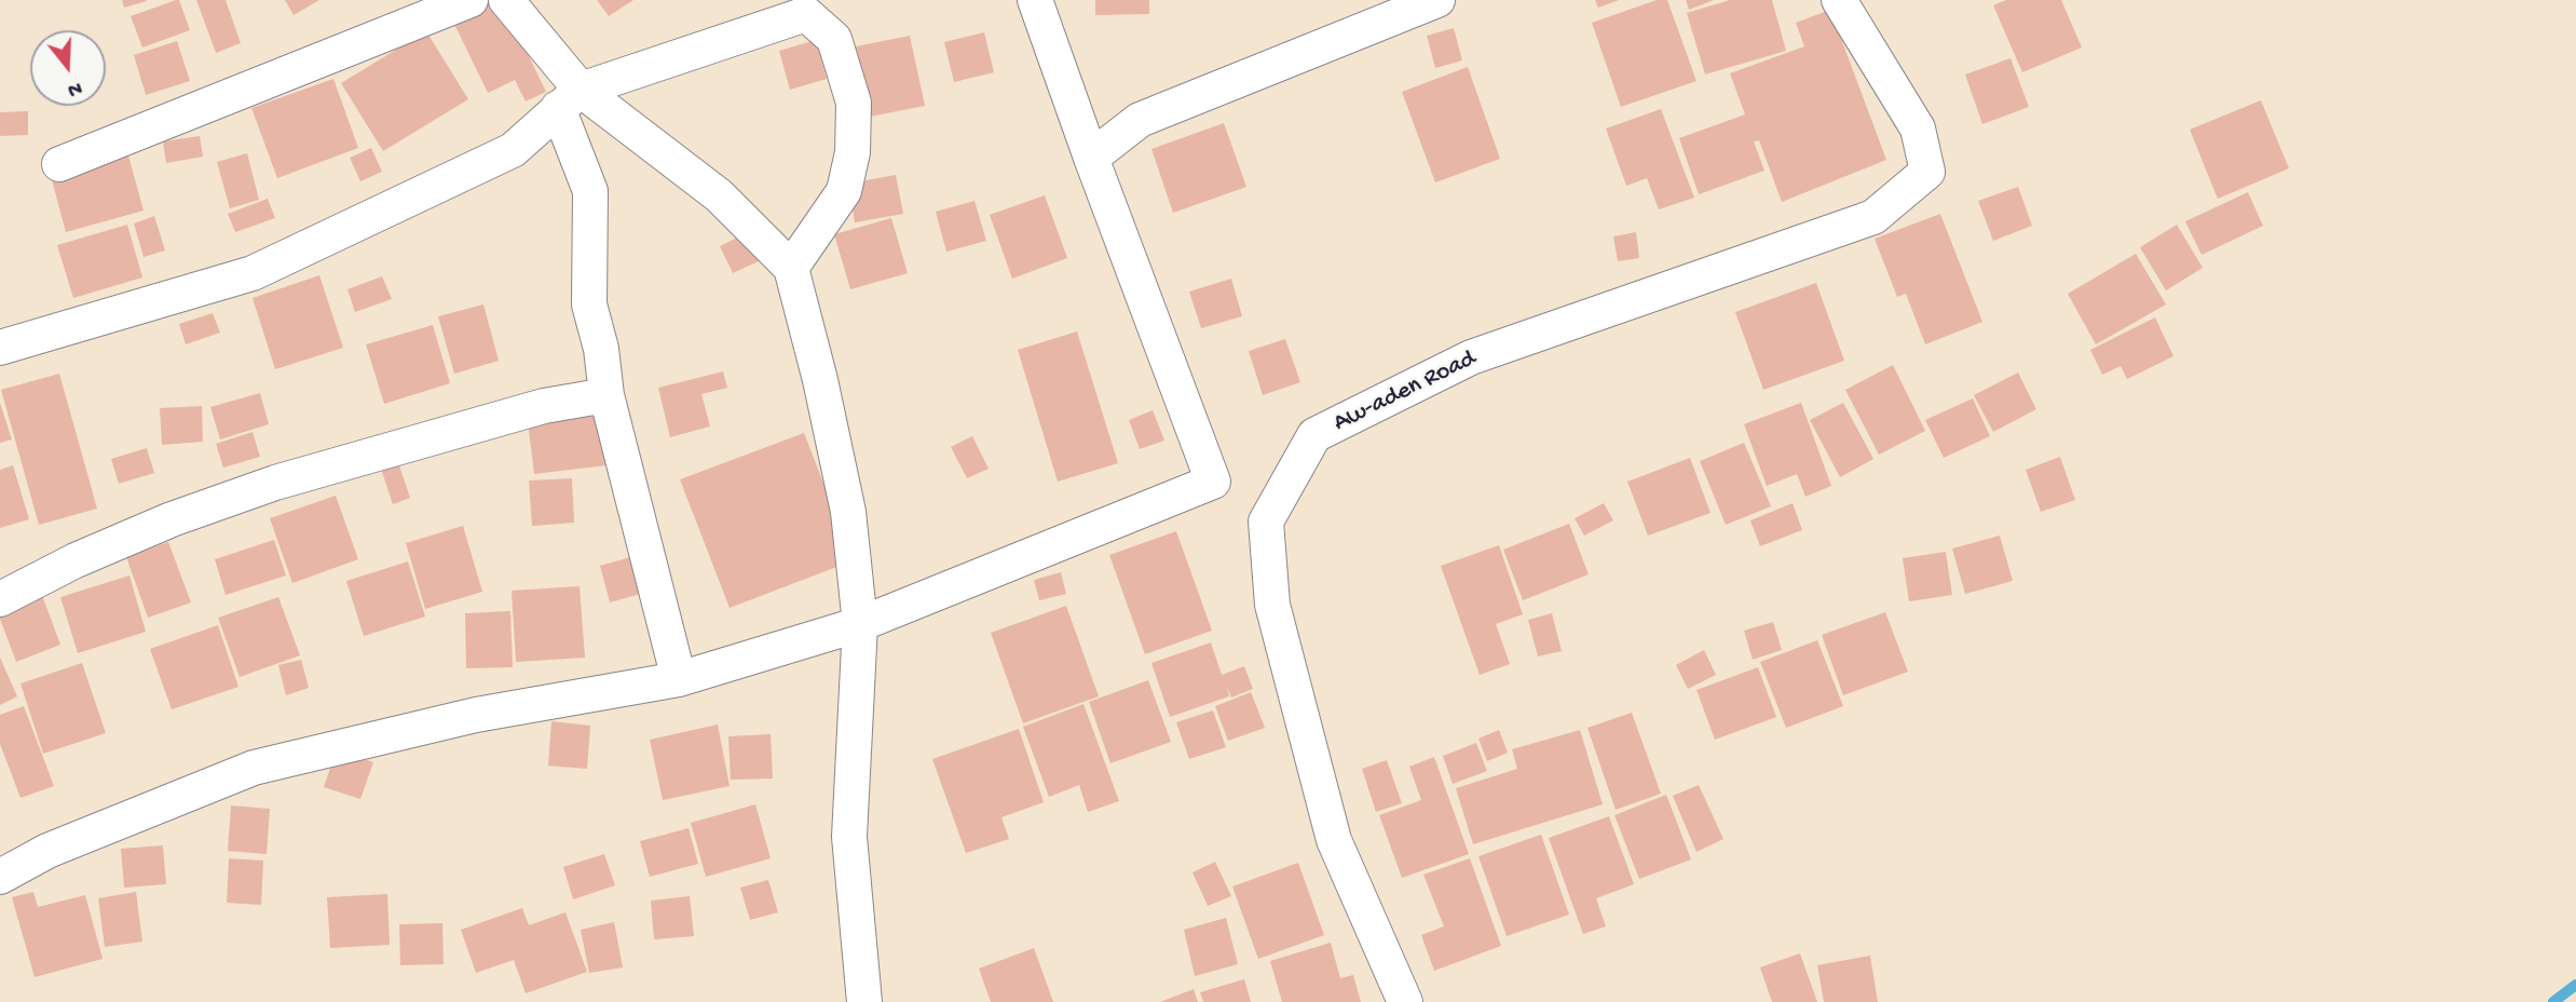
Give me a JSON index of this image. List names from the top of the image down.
{
  "streets": {
    "street": ["Aw-aden Road"]
  },
  "north": "bottom"
}
